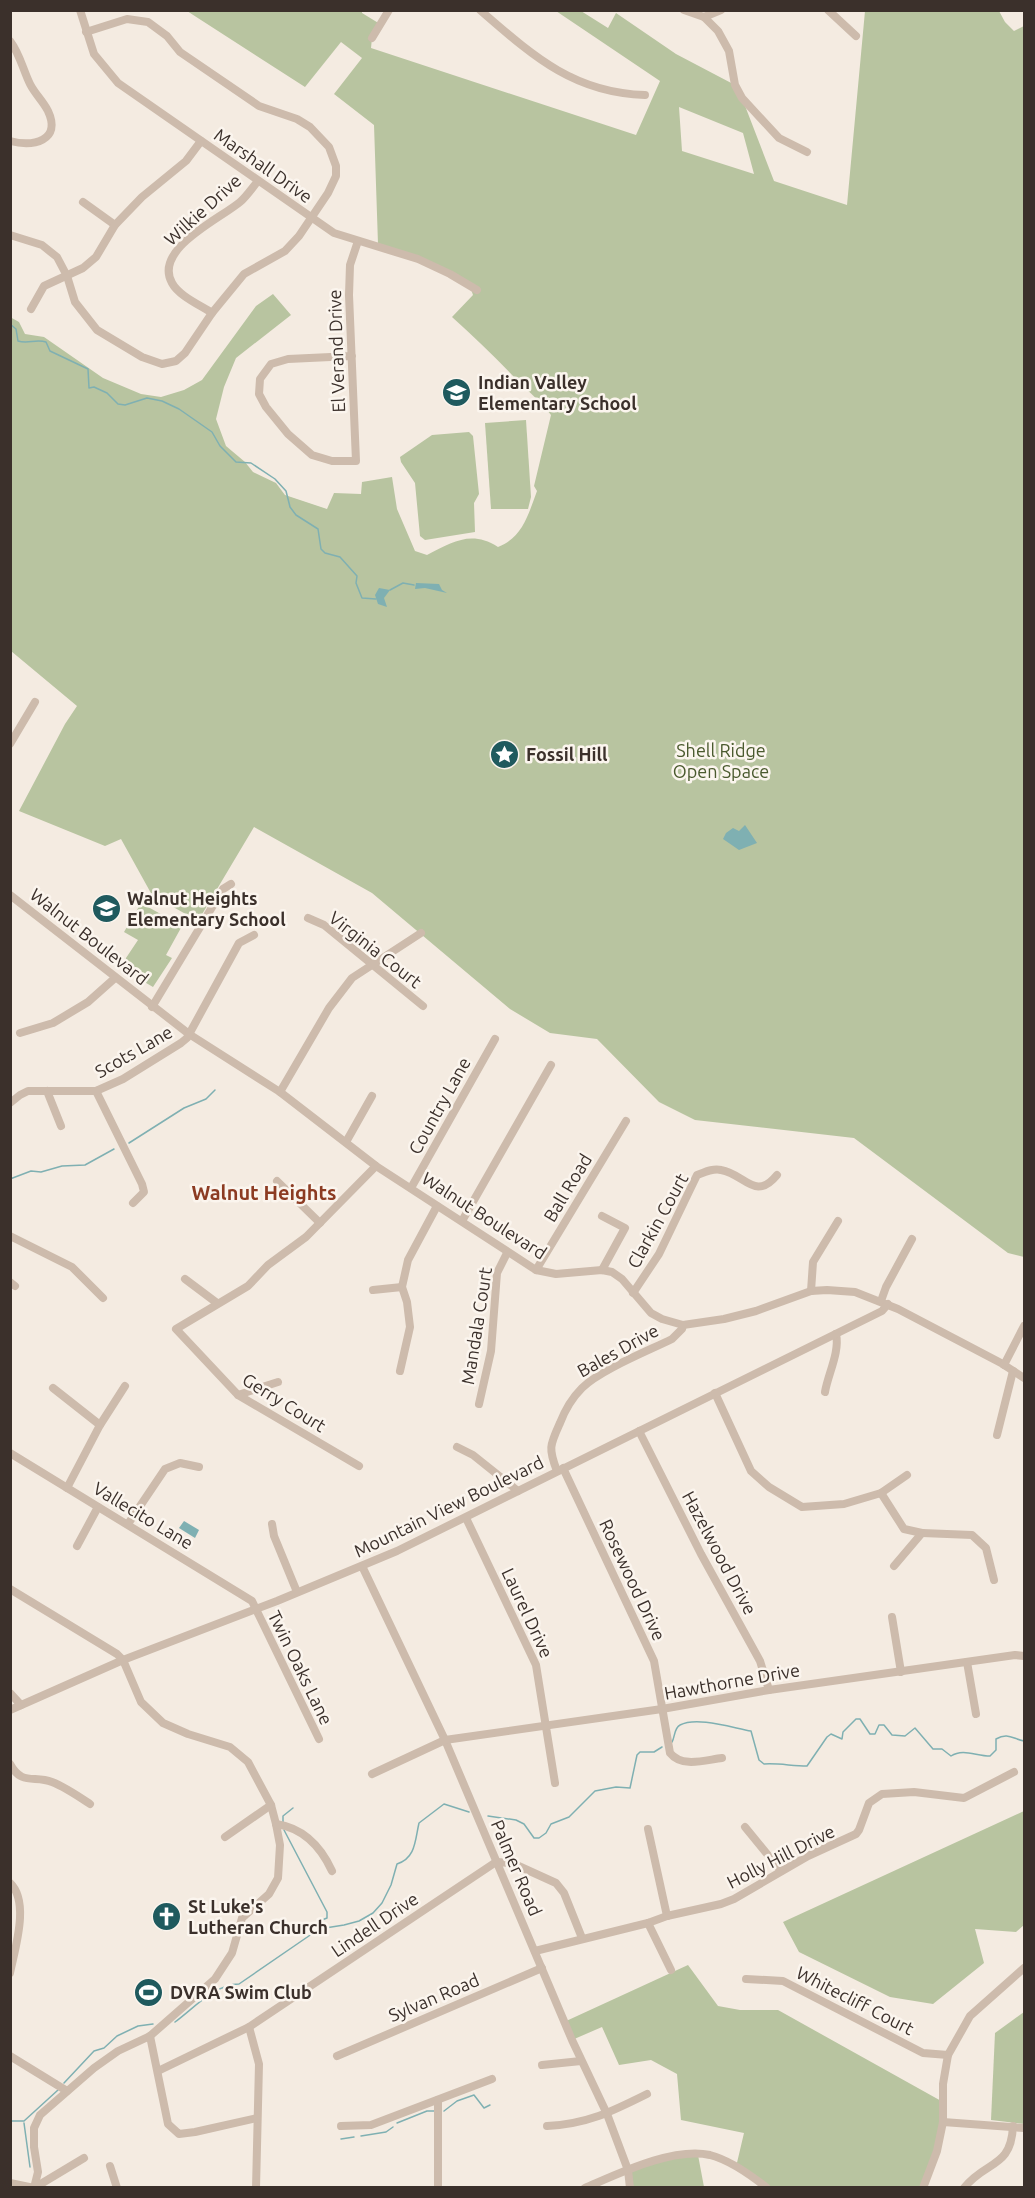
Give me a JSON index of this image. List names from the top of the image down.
{
  "streets": {
    "street": [
      "Marshall Drive",
      "Wilkie Drive",
      "El Verand Drive",
      "Walnut Boulevard",
      "Virginia Court",
      "Scots Lane",
      "Country Lane",
      "Ball Road",
      "Clarkin Court",
      "Mandala Court",
      "Bales Drive",
      "Gerry Court",
      "Mountain View Boulevard",
      "Vallecito Lane",
      "Hazelwood Drive",
      "Rosewood Drive",
      "Laurel Drive",
      "Twin Oaks Lane",
      "Hawthorne Drive",
      "Holly Hill Drive",
      "Palmer Road",
      "Lindell Drive",
      "Sylvan Road",
      "Whitecliff Court"
    ]
  },
  "crossings": [
    ["Marshall Drive", "Wilkie Drive"],
    ["Marshall Drive", "El Verand Drive"],
    ["Walnut Boulevard", "Scots Lane"],
    ["Walnut Boulevard", "Country Lane"],
    ["Walnut Boulevard", "Ball Road"],
    ["Walnut Boulevard", "Mandala Court"],
    ["Bales Drive", "Mountain View Boulevard"],
    ["Bales Drive", "Rosewood Drive"],
    ["Mountain View Boulevard", "Vallecito Lane"],
    ["Mountain View Boulevard", "Hazelwood Drive"],
    ["Mountain View Boulevard", "Rosewood Drive"],
    ["Mountain View Boulevard", "Laurel Drive"],
    ["Mountain View Boulevard", "Twin Oaks Lane"],
    ["Mountain View Boulevard", "Palmer Road"],
    ["Vallecito Lane", "Twin Oaks Lane"],
    ["Hazelwood Drive", "Hawthorne Drive"],
    ["Rosewood Drive", "Hawthorne Drive"],
    ["Laurel Drive", "Hawthorne Drive"],
    ["Hawthorne Drive", "Palmer Road"],
    ["Holly Hill Drive", "Palmer Road"],
    ["Palmer Road", "Lindell Drive"],
    ["Palmer Road", "Sylvan Road"]
  ],
  "districts": ["Walnut Heights"],
  "parks": ["Shell Ridge Open Space"],
  "places": {
    "school or university": ["Indian Valley Elementary School", "Walnut Heights Elementary School"],
    "place": ["Fossil Hill"],
    "church": ["St Luke's Lutheran Church"],
    "sports": ["DVRA Swim Club"]
  }
}
